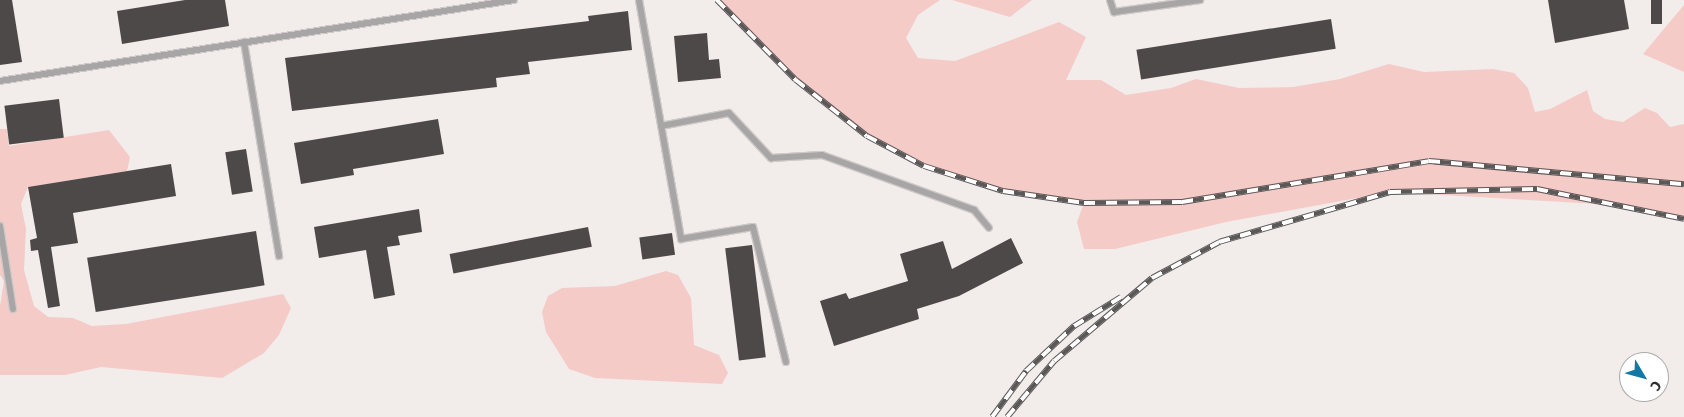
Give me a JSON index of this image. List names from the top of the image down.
{
  "north": "bottom right"
}
